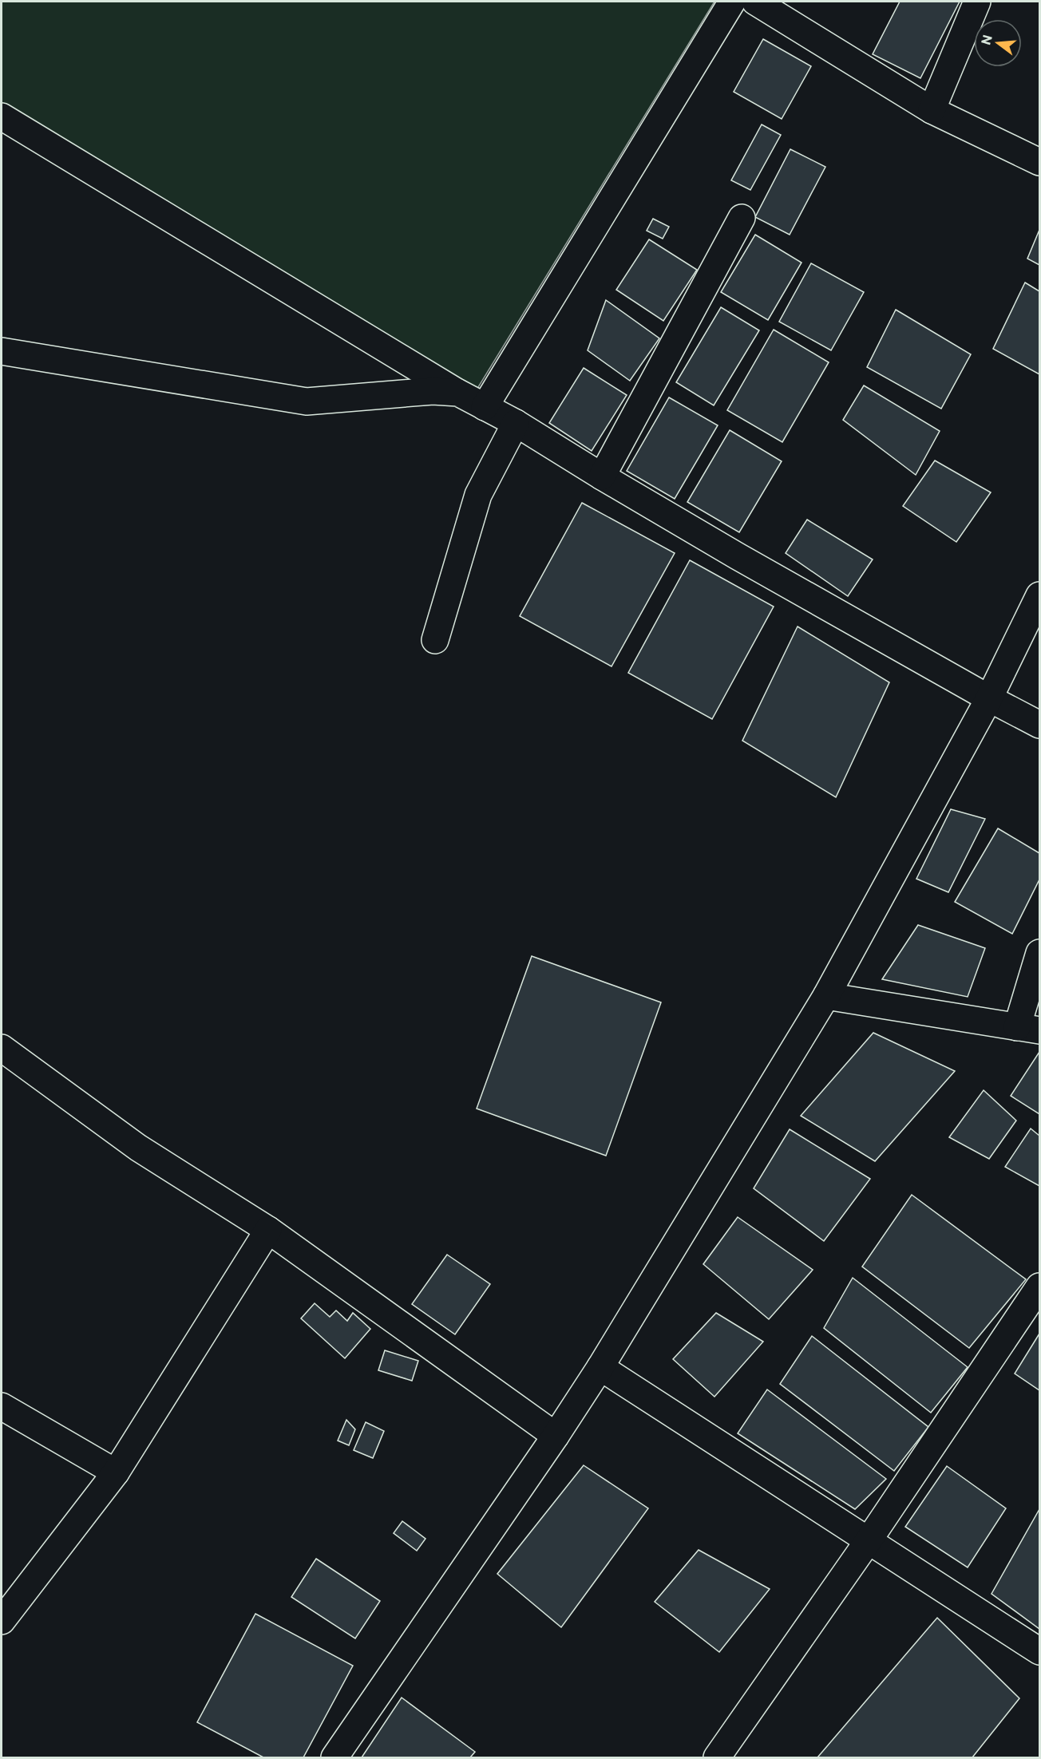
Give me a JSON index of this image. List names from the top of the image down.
{
  "north": "left"
}
